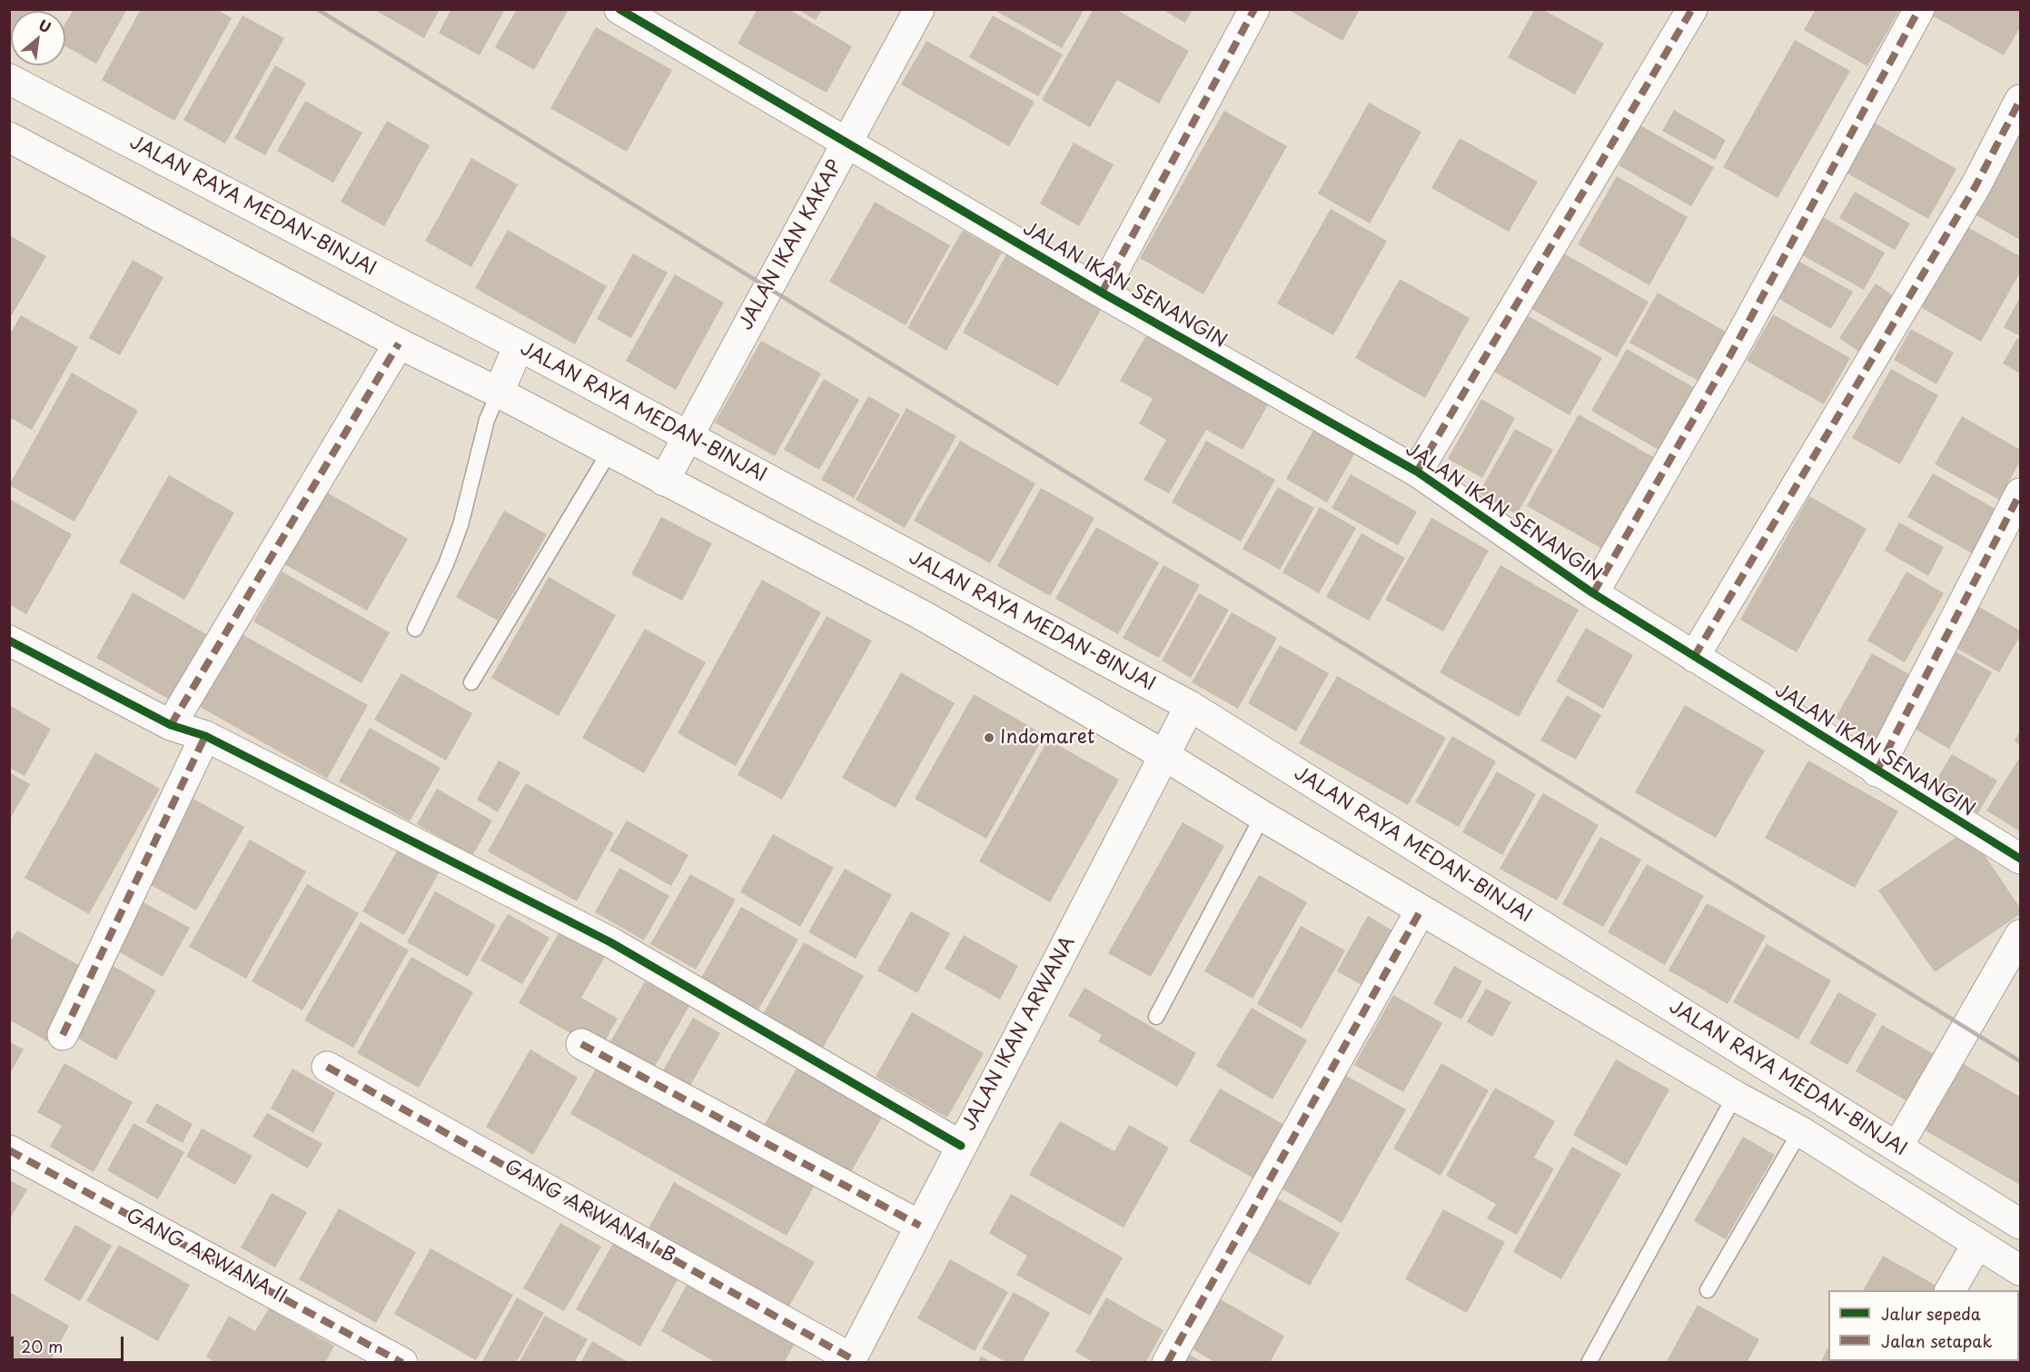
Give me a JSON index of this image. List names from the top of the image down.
{
  "streets": {
    "street": [
      "JALAN RAYA MEDAN-BINJAI",
      "JALAN IKAN KAKAP",
      "JALAN IKAN SENANGIN",
      "JALAN IKAN ARWANA",
      "GANG ARWANA I B",
      "GANG ARWANA II"
    ]
  },
  "crossings": [
    ["JALAN RAYA MEDAN-BINJAI", "JALAN IKAN KAKAP"],
    ["JALAN RAYA MEDAN-BINJAI", "JALAN IKAN ARWANA"],
    ["JALAN IKAN KAKAP", "JALAN IKAN SENANGIN"],
    ["JALAN IKAN ARWANA", "GANG ARWANA I B"]
  ],
  "places": ["Indomaret"],
  "legend": ["Jalur sepeda", "Jalan setapak"],
  "scale_bar": "20 m",
  "north": "top right"
}
